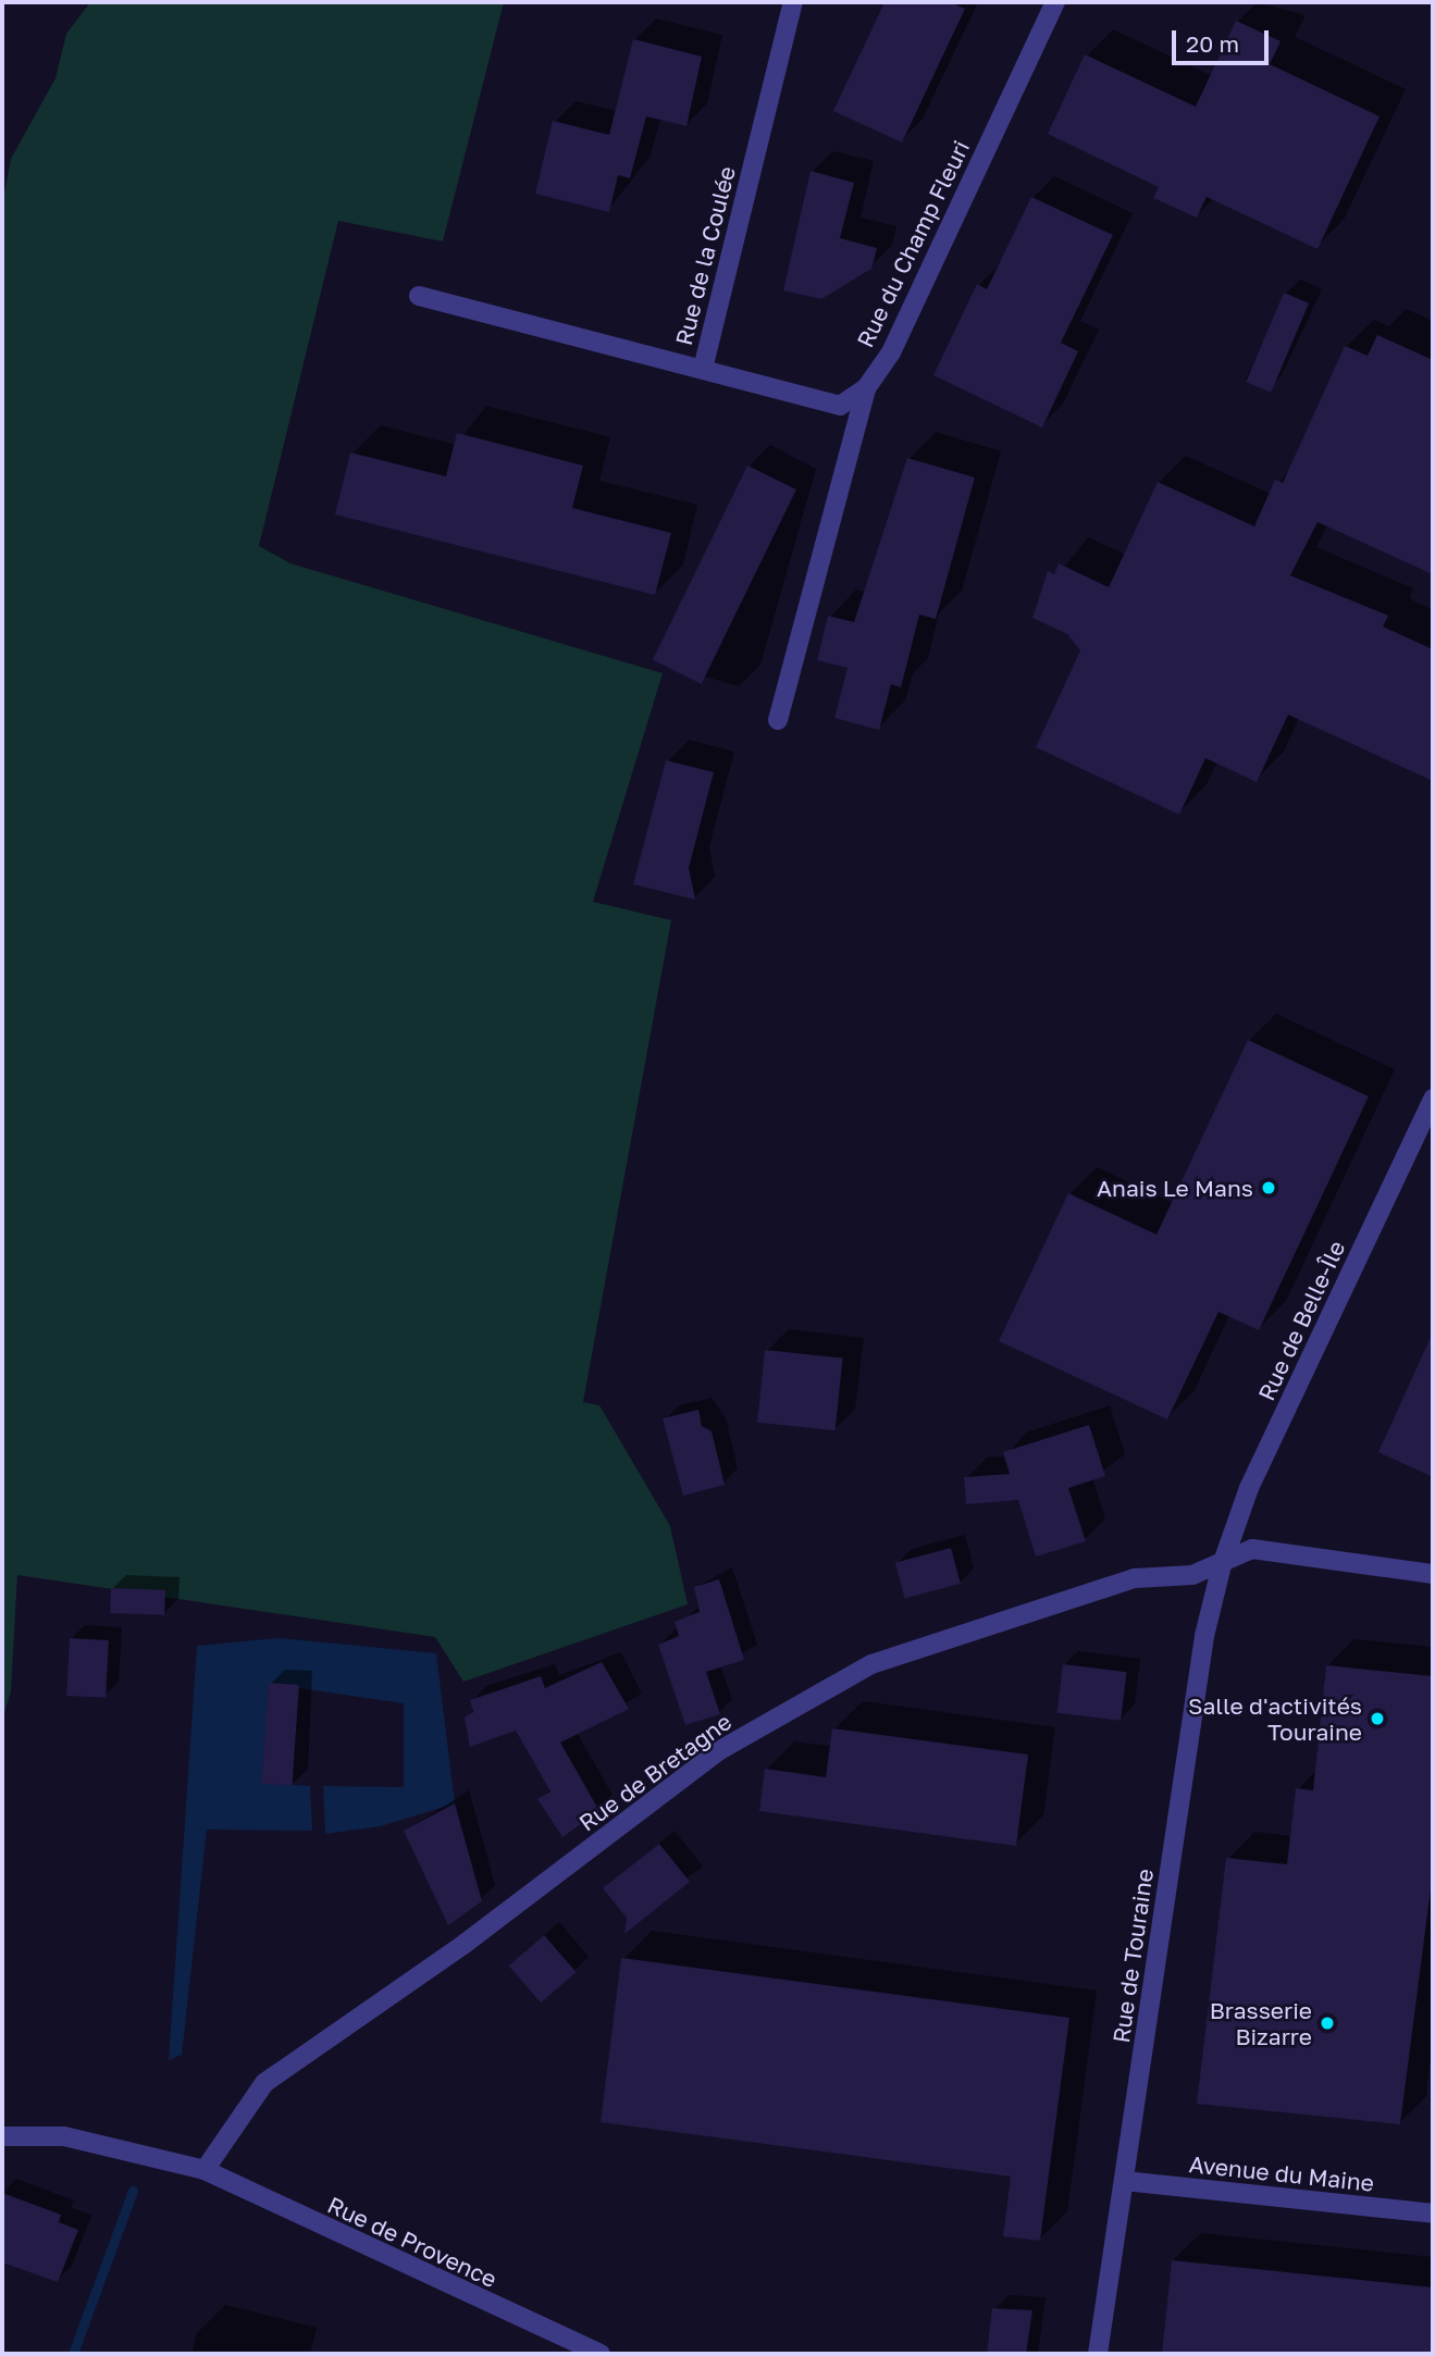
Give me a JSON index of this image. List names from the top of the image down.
{
  "streets": {
    "street": [
      "Rue du Champ Fleuri",
      "Rue de la Coulée",
      "Rue de Belle-Île",
      "Rue de Bretagne",
      "Rue de Touraine",
      "Avenue du Maine",
      "Rue de Provence"
    ]
  },
  "crossings": [
    ["Rue du Champ Fleuri", "Rue de la Coulée"],
    ["Rue de Belle-Île", "Rue de Bretagne"],
    ["Rue de Belle-Île", "Rue de Touraine"],
    ["Rue de Bretagne", "Rue de Touraine"],
    ["Rue de Bretagne", "Rue de Provence"],
    ["Rue de Touraine", "Avenue du Maine"]
  ],
  "places": ["Anais Le Mans", "Salle d'activités Touraine", "Brasserie Bizarre"],
  "scale_bar": "20 m"
}
